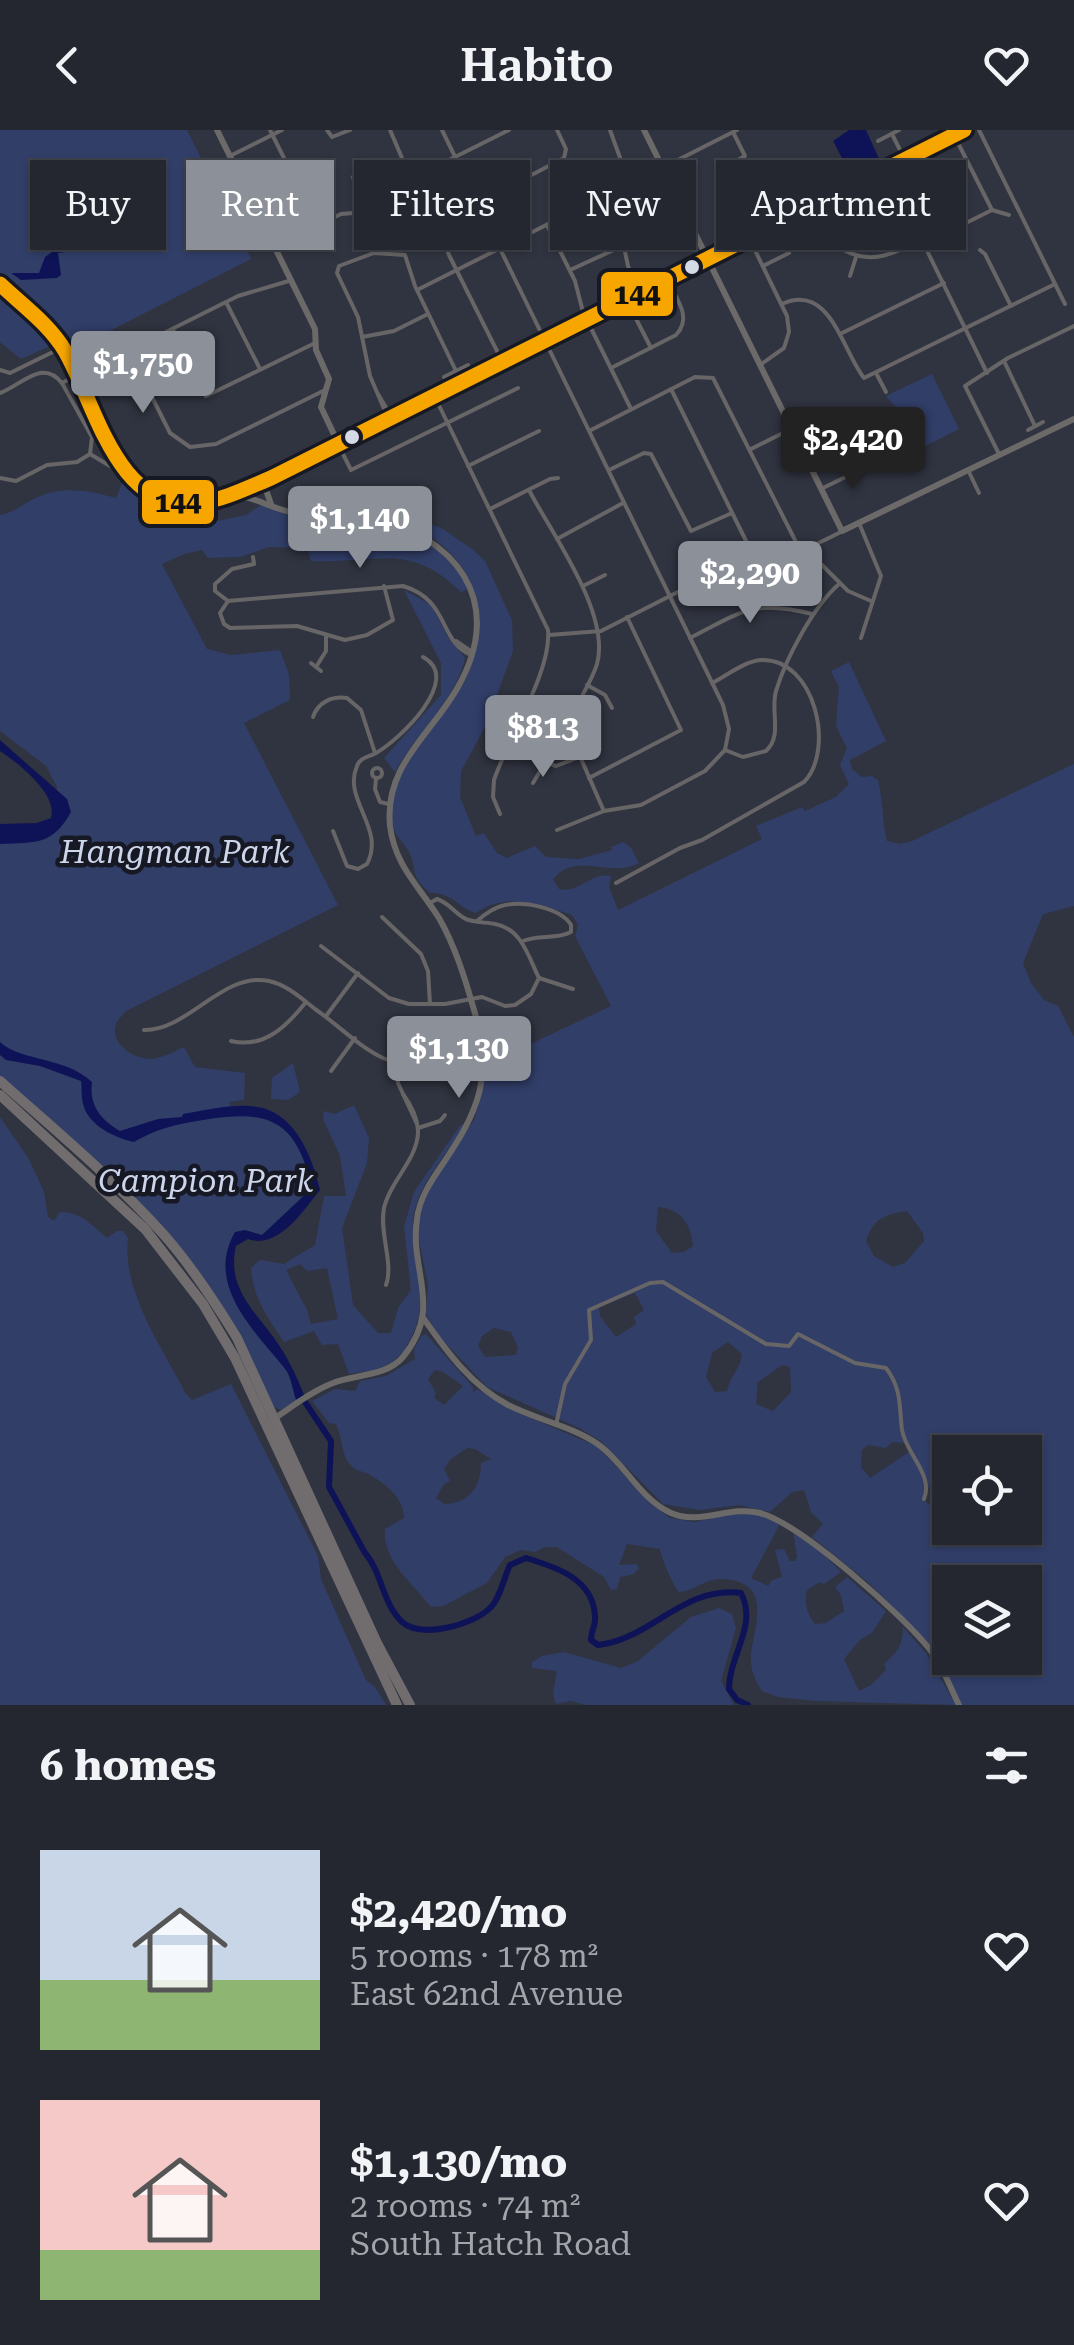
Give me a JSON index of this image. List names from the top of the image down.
{
  "parks": ["Hangman Park", "Campion Park"],
  "lines": ["transit line 144"],
  "page": {
    "header": "Habito",
    "chip": [
      "Buy",
      "Rent",
      "Filters",
      "New",
      "Apartment"
    ],
    "price": [
      "$1,750",
      "$2,420",
      "$1,140",
      "$2,290",
      "$813",
      "$1,130"
    ],
    "heading": "6 homes",
    "list": [
      {
        "name": "$2,420/mo",
        "note": "5 rooms · 178 m² · East 62nd Avenue"
      },
      {
        "name": "$1,130/mo",
        "note": "2 rooms · 74 m² · South Hatch Road"
      }
    ]
  }
}
